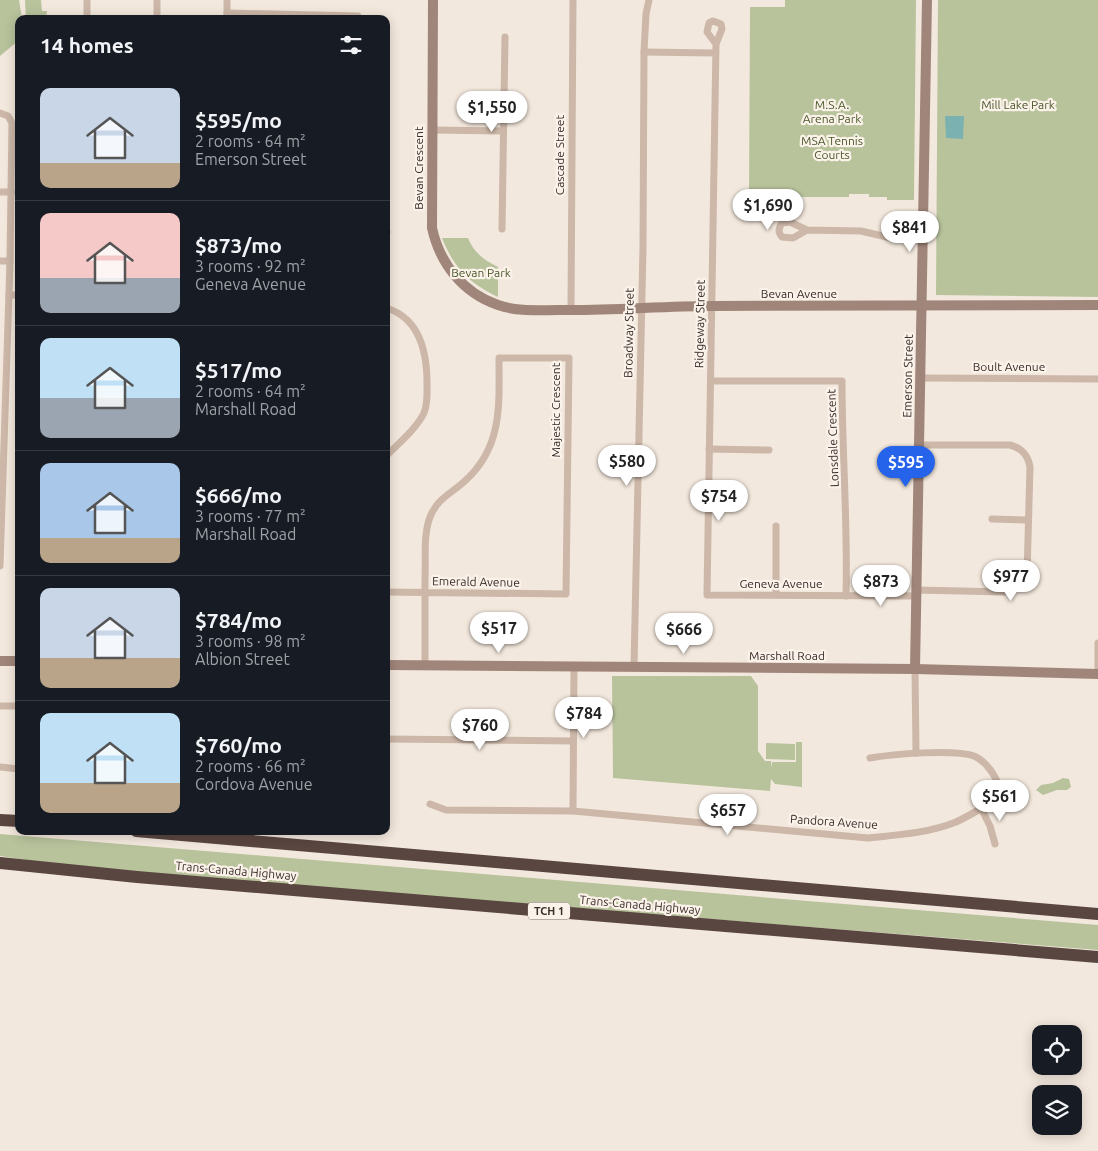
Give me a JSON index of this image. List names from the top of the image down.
{
  "streets": {
    "highway": ["Trans-Canada Highway", "TCH 1"],
    "main road": [
      "Bevan Crescent",
      "Bevan Avenue",
      "Emerson Street",
      "Marshall Road"
    ],
    "street": [
      "Cascade Street",
      "Ridgeway Street",
      "Broadway Street",
      "Boult Avenue",
      "Majestic Crescent",
      "Lonsdale Crescent",
      "Emerald Avenue",
      "Geneva Avenue",
      "Pandora Avenue"
    ]
  },
  "crossings": [
    ["Cascade Street", "Bevan Avenue"],
    ["Bevan Crescent", "Bevan Avenue"],
    ["Bevan Avenue", "Ridgeway Street"],
    ["Bevan Avenue", "Broadway Street"],
    ["Bevan Avenue", "Emerson Street"],
    ["Ridgeway Street", "Lonsdale Crescent"],
    ["Ridgeway Street", "Geneva Avenue"],
    ["Broadway Street", "Marshall Road"],
    ["Boult Avenue", "Emerson Street"],
    ["Emerson Street", "Geneva Avenue"],
    ["Emerson Street", "Marshall Road"],
    ["Majestic Crescent", "Emerald Avenue"],
    ["Majestic Crescent", "Marshall Road"],
    ["Lonsdale Crescent", "Geneva Avenue"]
  ],
  "parks": [
    "M.S.A. Arena Park",
    "Mill Lake Park",
    "MSA Tennis Courts",
    "Bevan Park"
  ],
  "page": {
    "heading": "14 homes",
    "list": [
      {
        "name": "$595/mo",
        "note": "2 rooms · 64 m² · Emerson Street"
      },
      {
        "name": "$873/mo",
        "note": "3 rooms · 92 m² · Geneva Avenue"
      },
      {
        "name": "$517/mo",
        "note": "2 rooms · 64 m² · Marshall Road"
      },
      {
        "name": "$666/mo",
        "note": "3 rooms · 77 m² · Marshall Road"
      },
      {
        "name": "$784/mo",
        "note": "3 rooms · 98 m² · Albion Street"
      },
      {
        "name": "$760/mo",
        "note": "2 rooms · 66 m² · Cordova Avenue"
      }
    ],
    "price": [
      "$1,550",
      "$1,690",
      "$841",
      "$580",
      "$595",
      "$754",
      "$977",
      "$873",
      "$517",
      "$666",
      "$784",
      "$760",
      "$561",
      "$657"
    ]
  }
}
